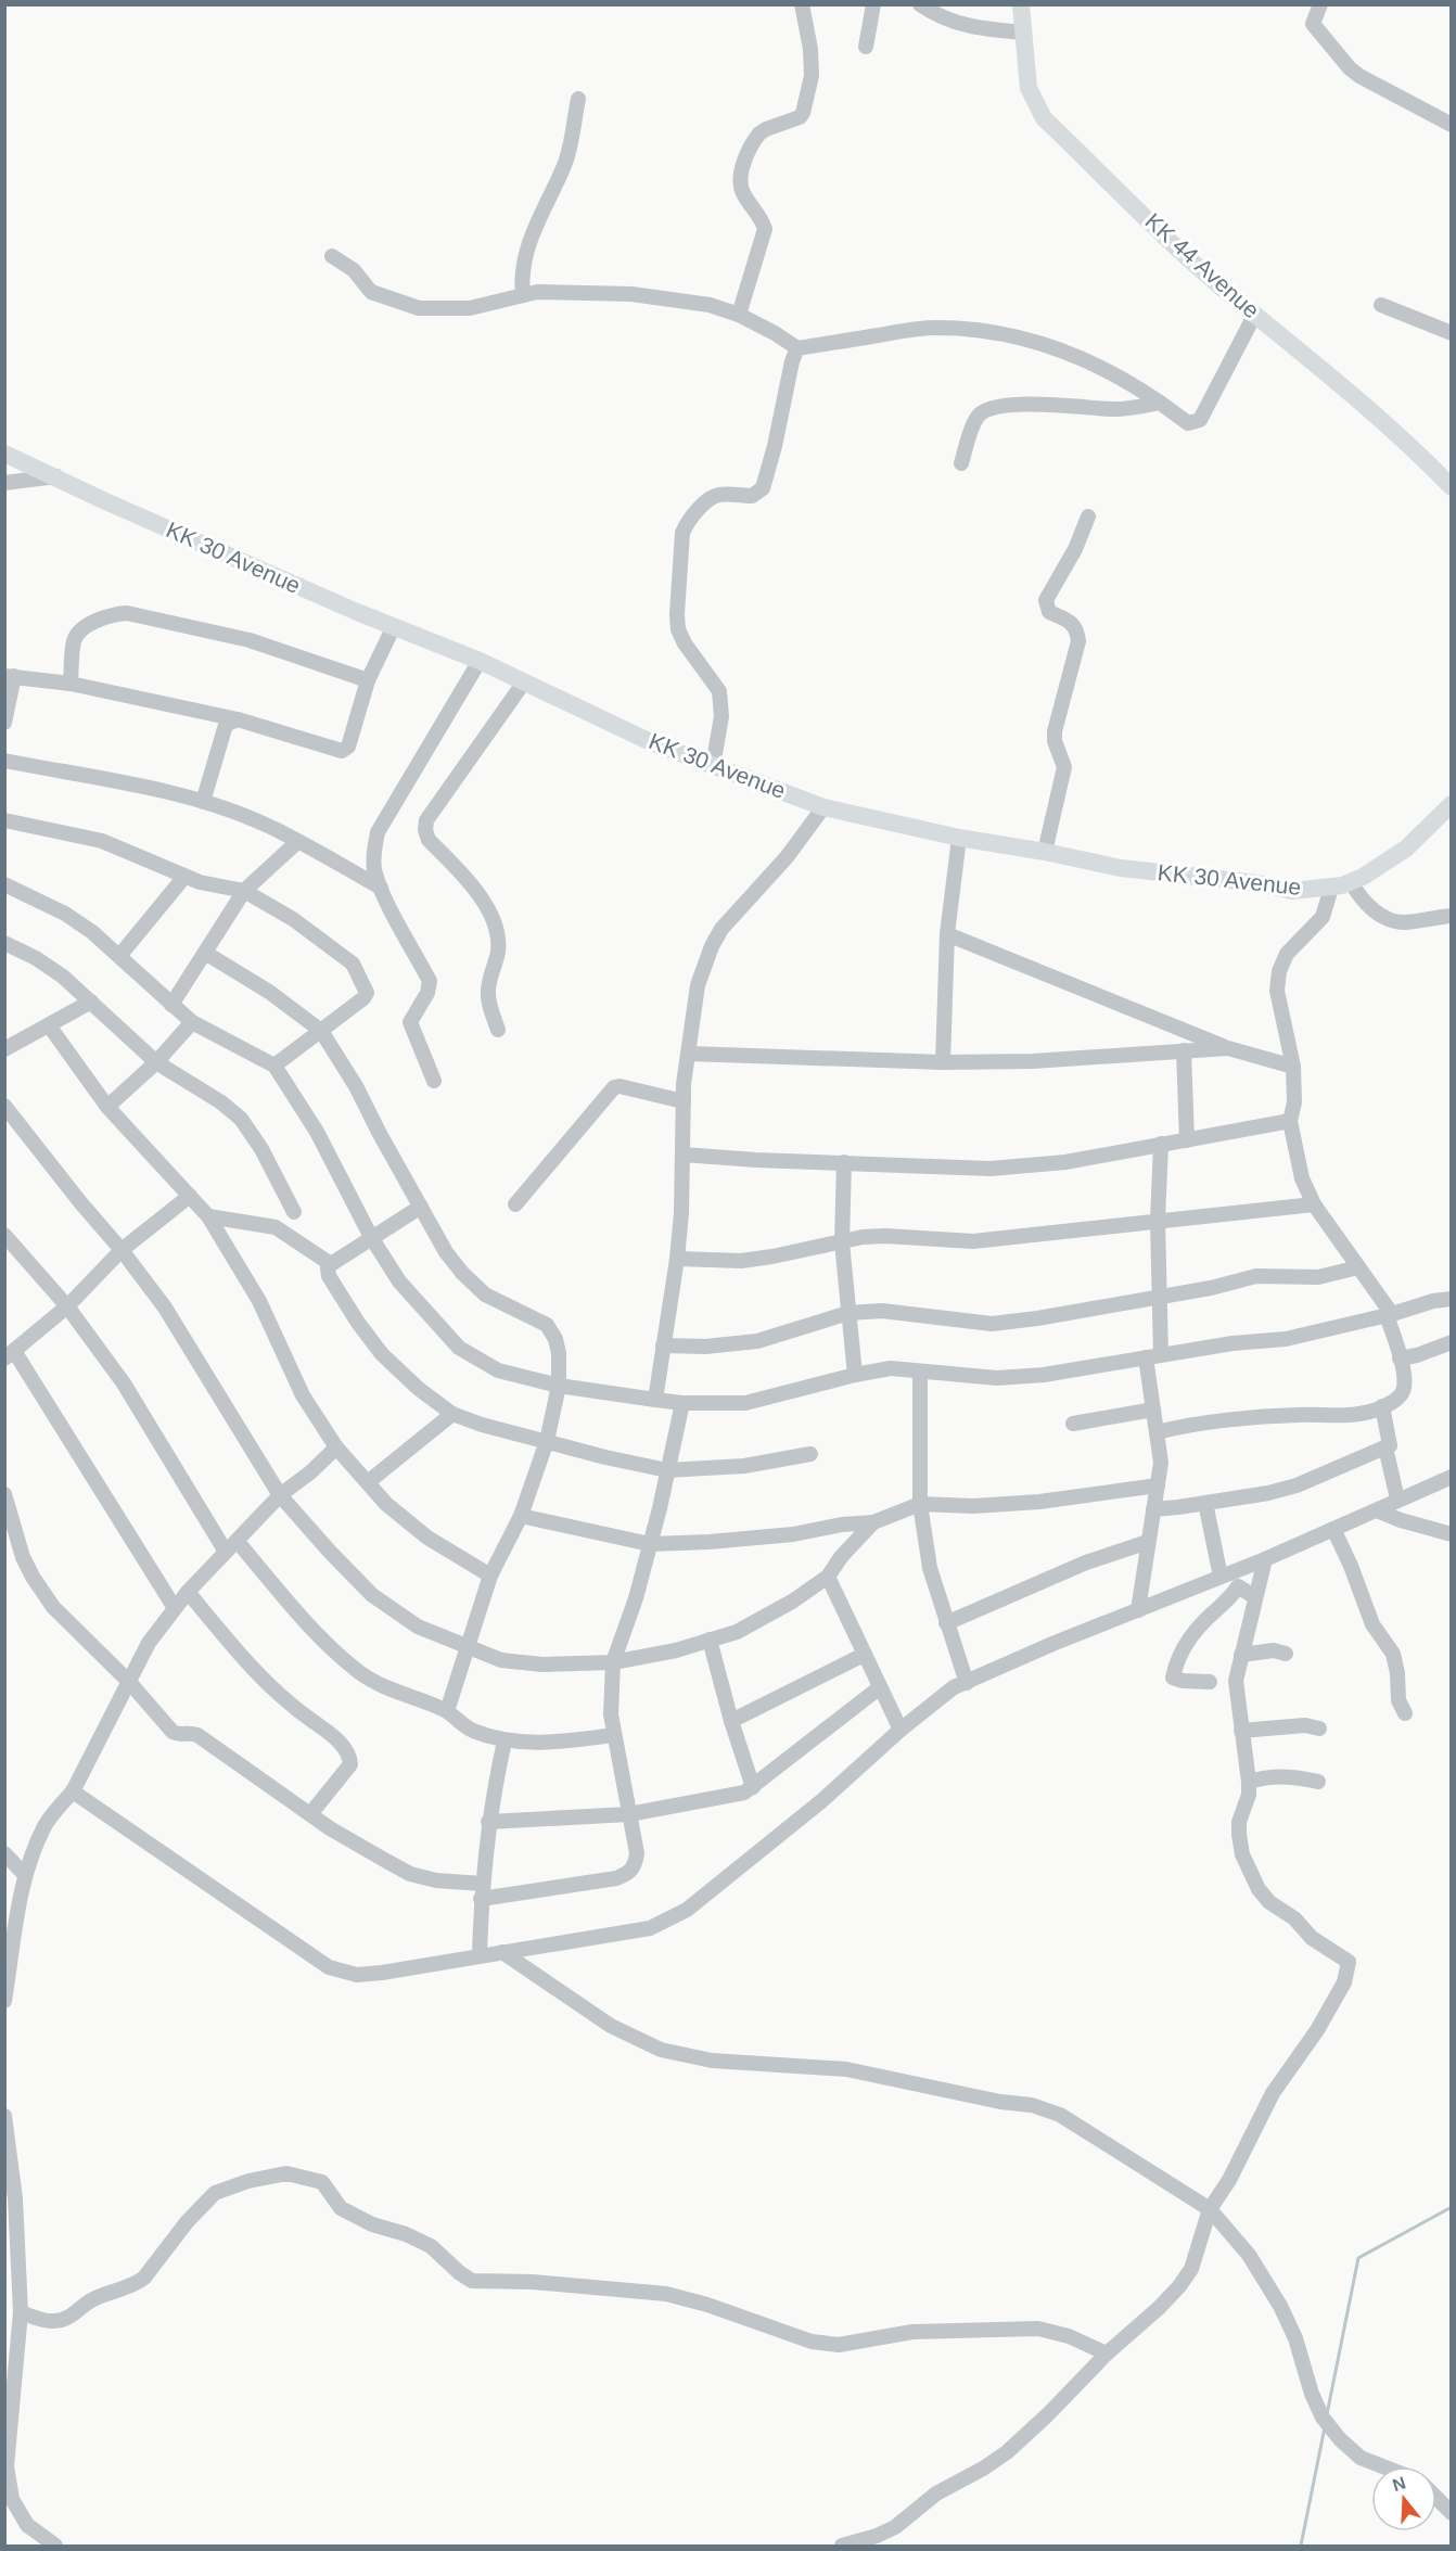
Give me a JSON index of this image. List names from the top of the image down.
{
  "streets": {
    "main road": ["KK 44 Avenue", "KK 30 Avenue"]
  },
  "north": "top"
}
